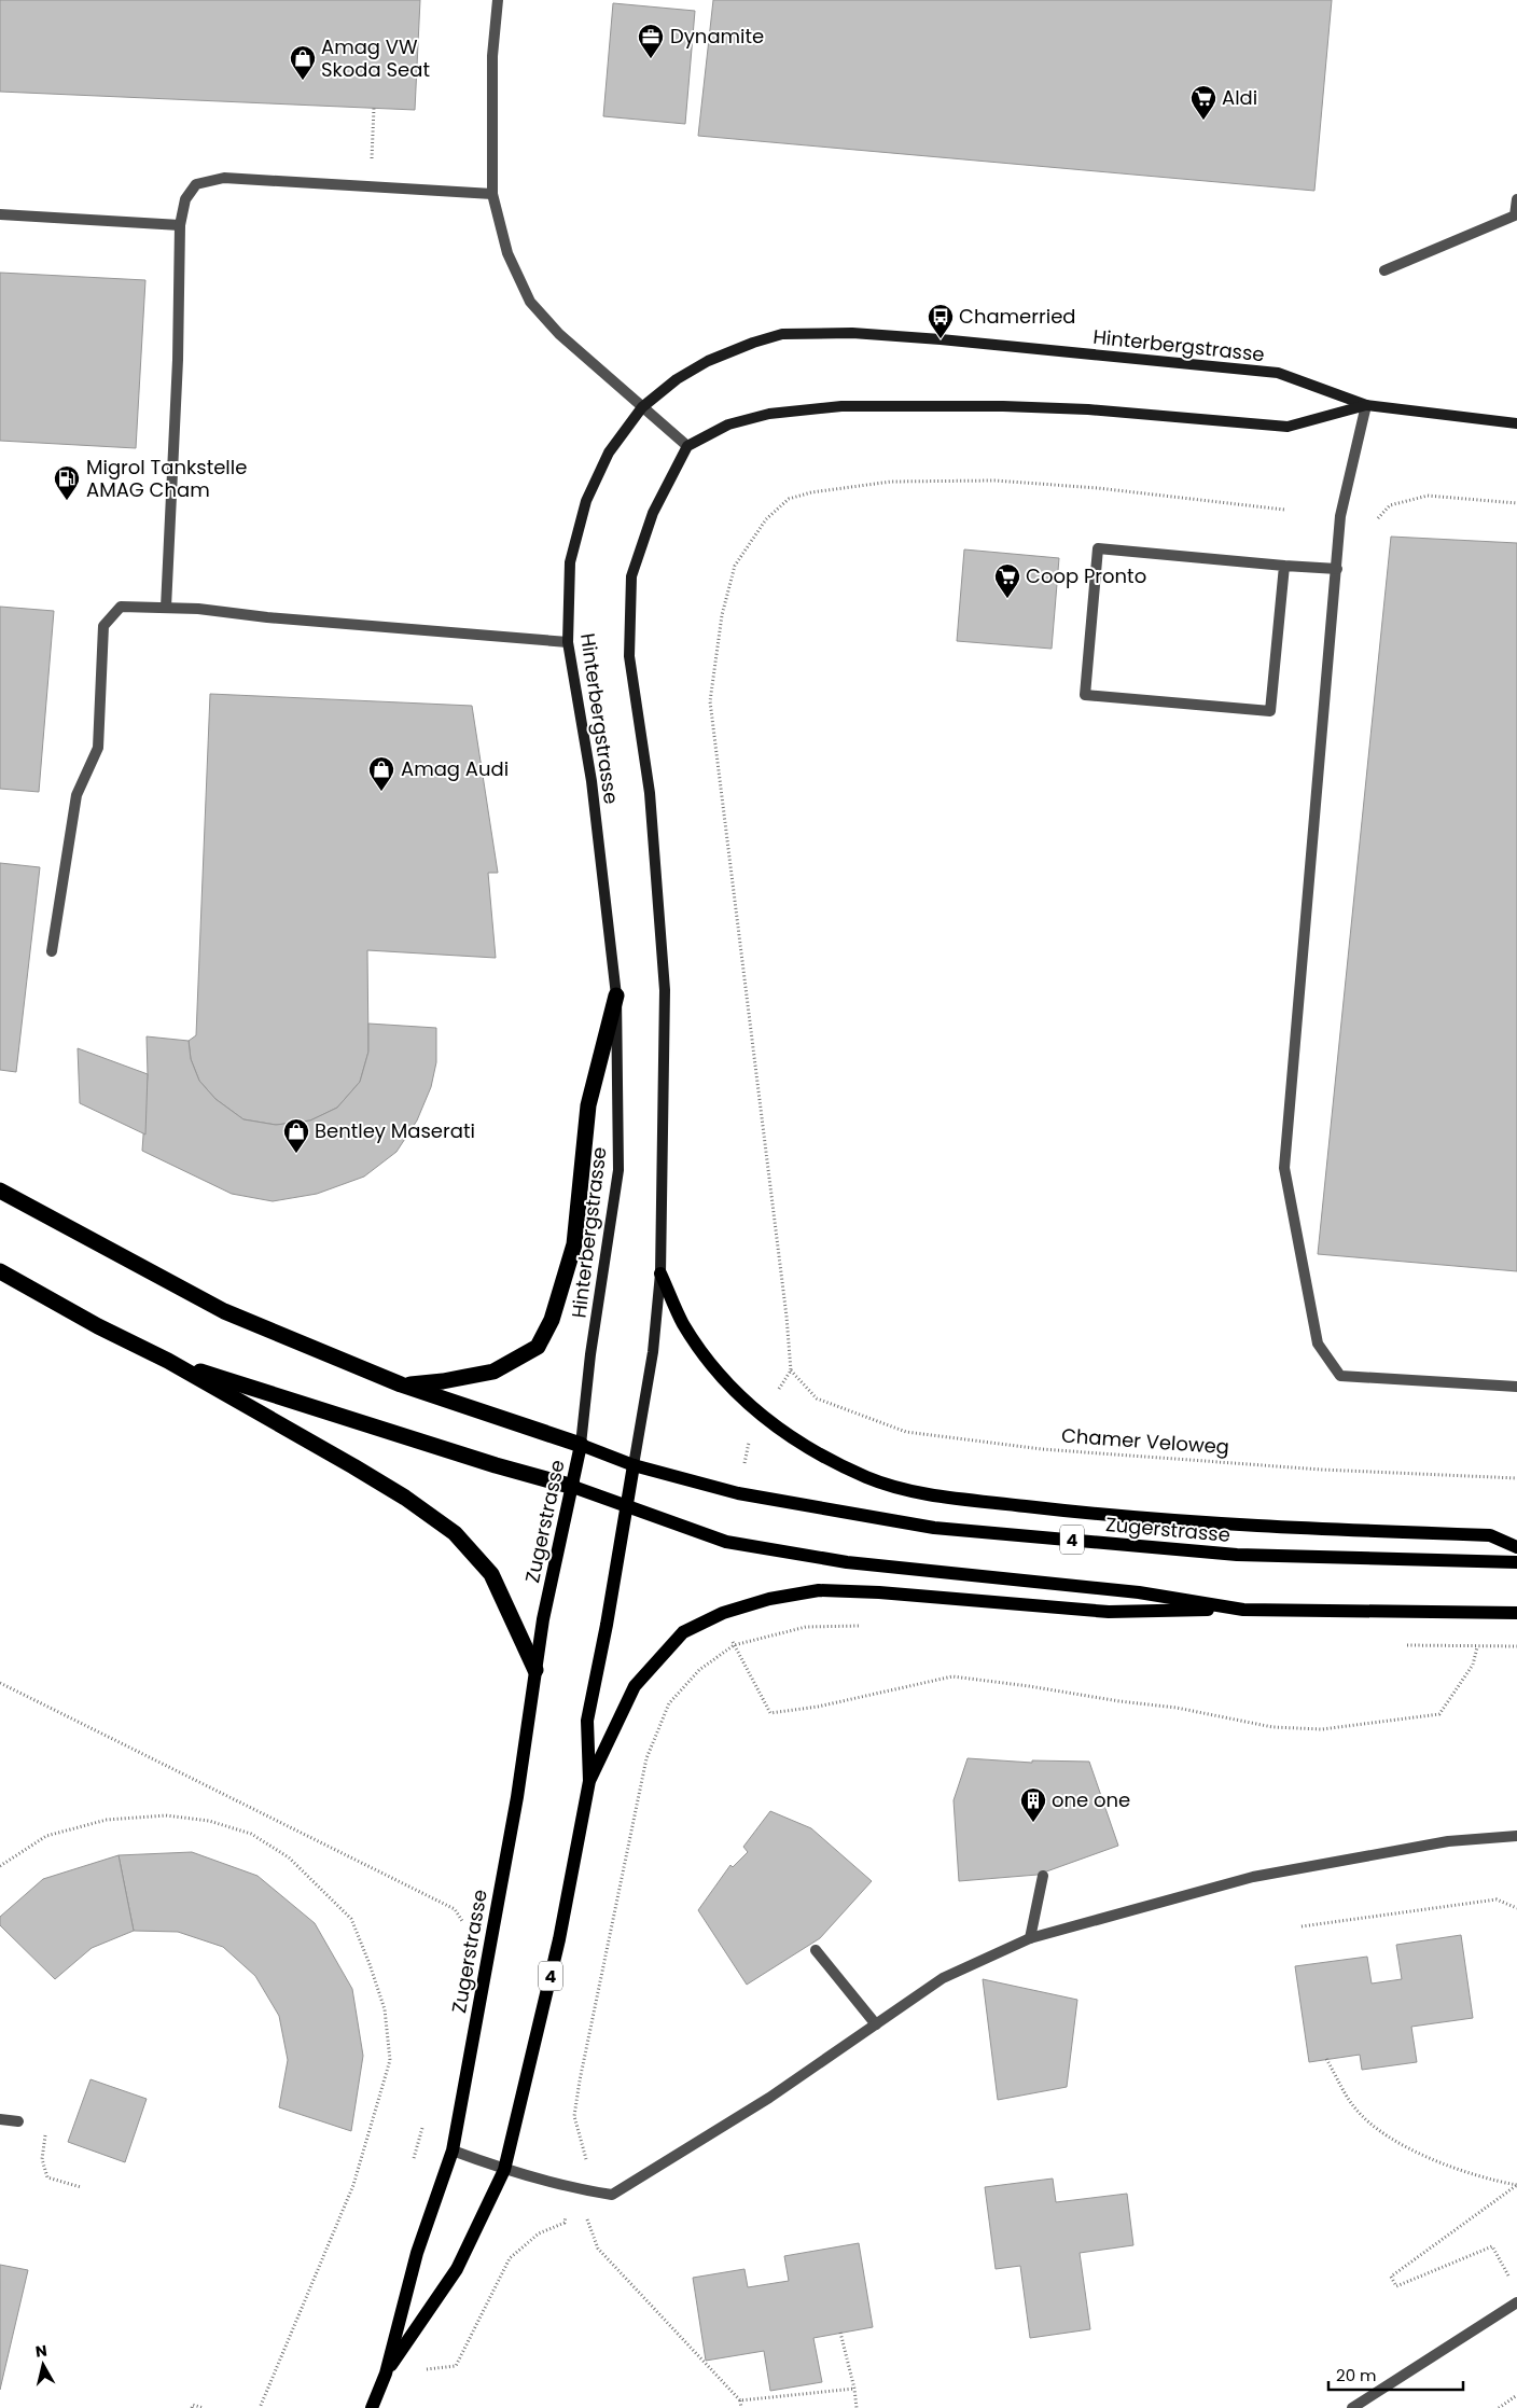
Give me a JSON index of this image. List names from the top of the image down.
{
  "streets": {
    "main road": ["Zugerstrasse", "4"],
    "street": ["Hinterbergstrasse"],
    "path": ["Chamer Veloweg"]
  },
  "crossings": [
    ["Hinterbergstrasse", "Zugerstrasse"],
    ["Hinterbergstrasse", "4"],
    ["Zugerstrasse", "4"]
  ],
  "places": {
    "office": ["Dynamite"],
    "shop": ["Amag VW Skoda Seat", "Amag Audi", "Bentley Maserati"],
    "supermarket": ["Aldi", "Coop Pronto"],
    "bus stop": ["Chamerried"],
    "fuel station": ["Migrol Tankstelle AMAG Cham"],
    "building": ["one one"]
  },
  "scale_bar": "20 m",
  "north": "top"
}
